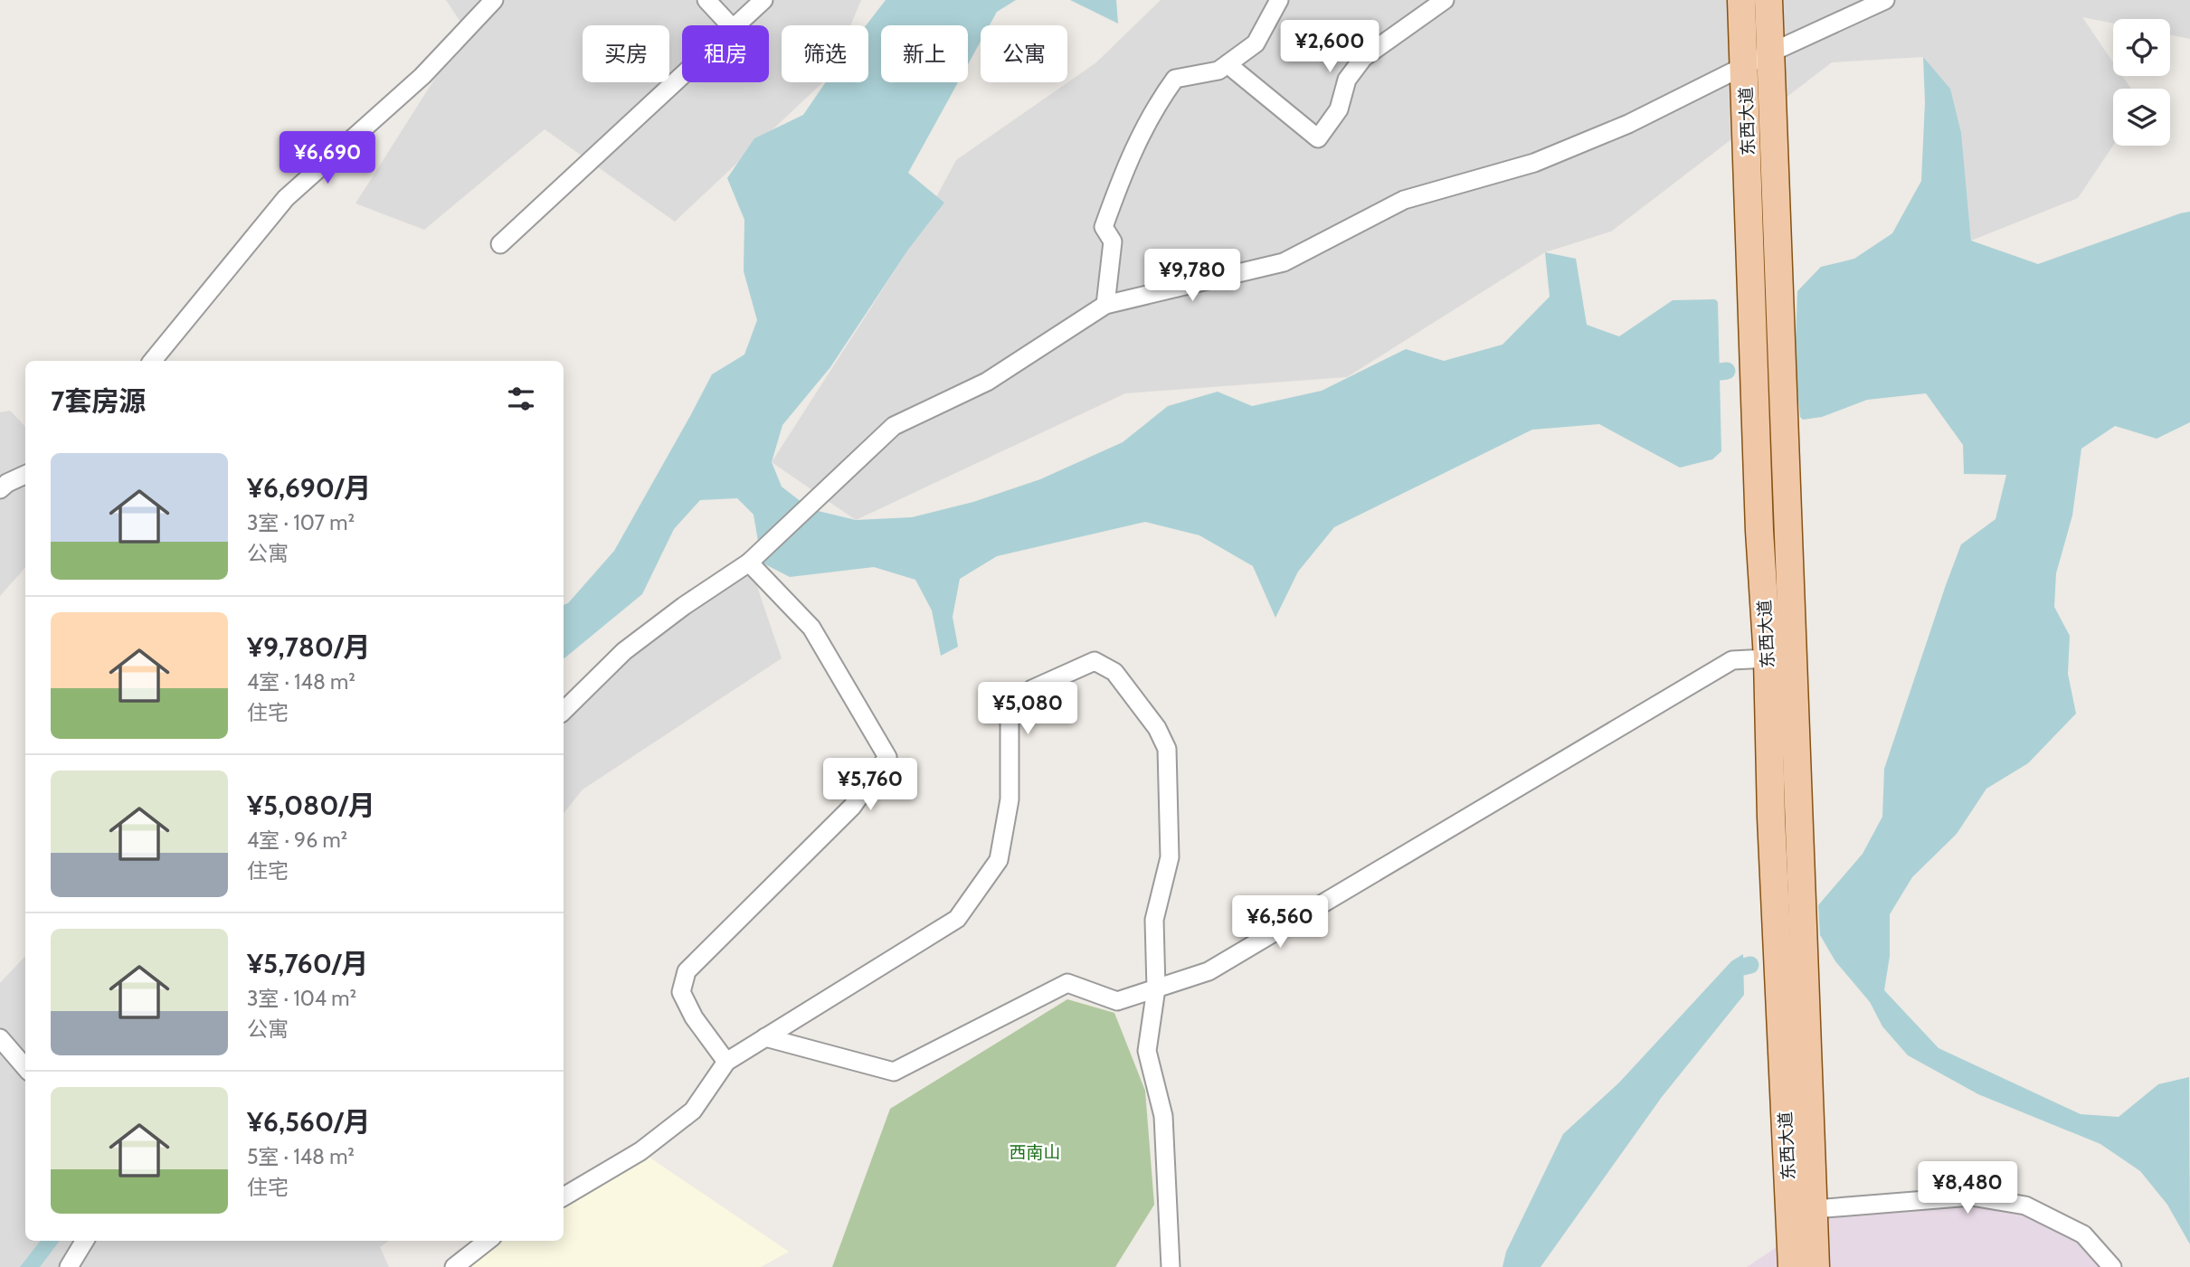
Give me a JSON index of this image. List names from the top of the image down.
{
  "streets": {
    "main road": ["东西大道"]
  },
  "parks": ["西南山"],
  "page": {
    "price": [
      "¥2,600",
      "¥6,690",
      "¥9,780",
      "¥5,080",
      "¥5,760",
      "¥6,560",
      "¥8,480"
    ],
    "chip": [
      "买房",
      "租房",
      "筛选",
      "新上",
      "公寓"
    ],
    "heading": "7套房源",
    "list": [
      {
        "name": "¥6,690/月",
        "note": "3室 · 107 m² · 公寓"
      },
      {
        "name": "¥9,780/月",
        "note": "4室 · 148 m² · 住宅"
      },
      {
        "name": "¥5,080/月",
        "note": "4室 · 96 m² · 住宅"
      },
      {
        "name": "¥5,760/月",
        "note": "3室 · 104 m² · 公寓"
      },
      {
        "name": "¥6,560/月",
        "note": "5室 · 148 m² · 住宅"
      }
    ]
  }
}
